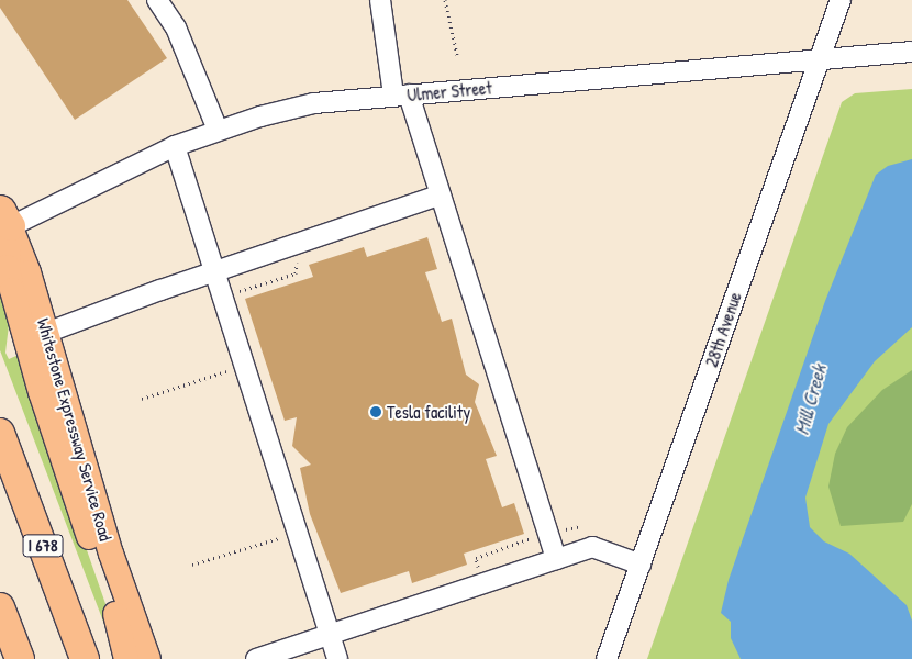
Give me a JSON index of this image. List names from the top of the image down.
{
  "streets": {
    "highway": ["I 678"],
    "main road": ["Whitestone Expressway Service Road"],
    "street": ["Ulmer Street", "28th Avenue"]
  },
  "crossings": [
    ["Ulmer Street", "28th Avenue"],
    ["Ulmer Street", "Whitestone Expressway Service Road"]
  ],
  "water": ["Mill Creek"],
  "places": ["Tesla facility"]
}
